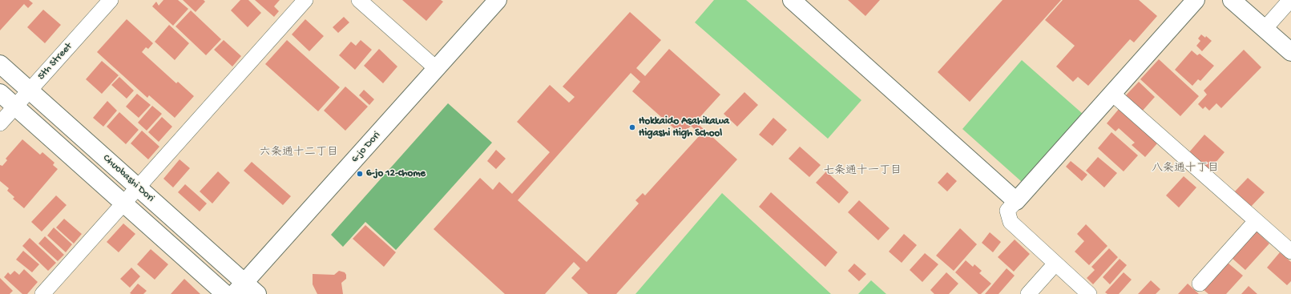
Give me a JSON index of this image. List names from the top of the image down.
{
  "streets": {
    "street": ["5th Street", "6-jo Dori", "Chuobashi Dori"]
  },
  "crossings": [
    ["5th Street", "Chuobashi Dori"],
    ["6-jo Dori", "Chuobashi Dori"]
  ],
  "districts": ["六条通十二丁目", "八条通十丁目", "七条通十一丁目"],
  "places": ["Hokkaido Asahikawa Higashi High School", "6-jo 12-chome"]
}
